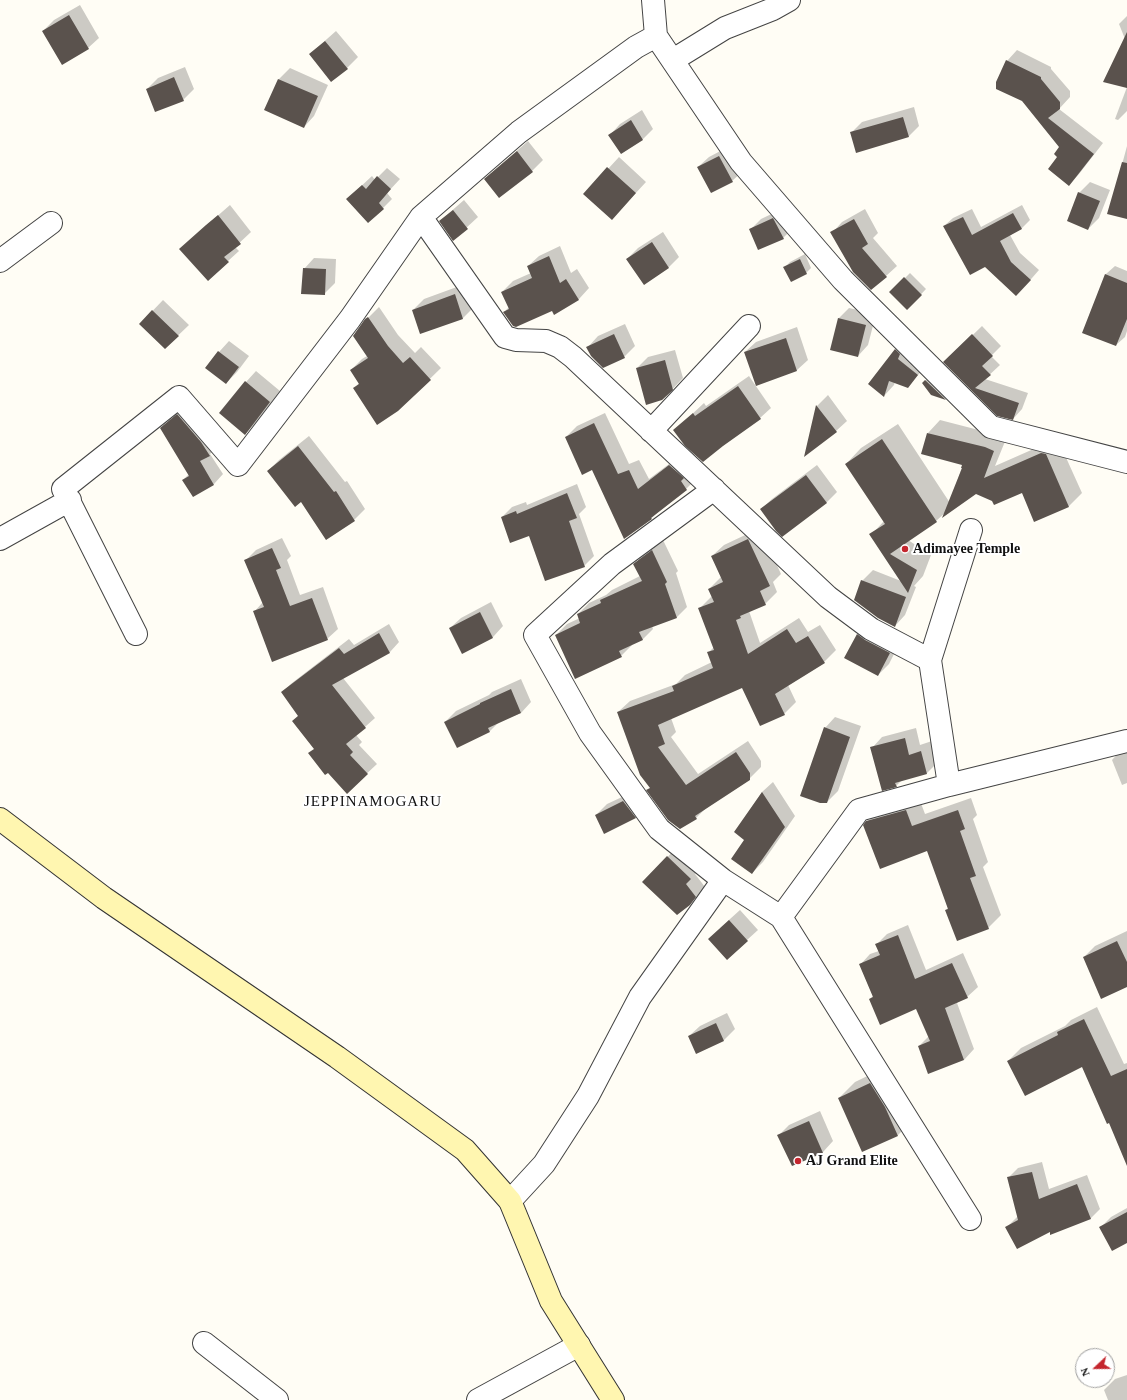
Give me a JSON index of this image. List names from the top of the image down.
{
  "districts": ["JEPPINAMOGARU"],
  "places": ["Adimayee Temple", "AJ Grand Elite"],
  "north": "left"
}
